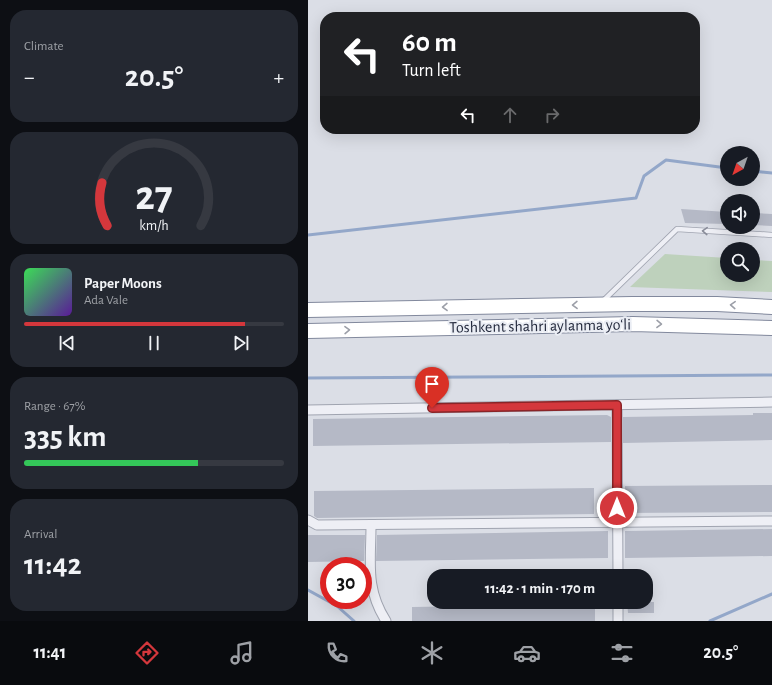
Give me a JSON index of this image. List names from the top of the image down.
{
  "streets": {
    "highway": ["Toshkent shahri aylanma yoʻli"]
  },
  "north": "bottom left",
  "page": {
    "tile": [
      "Climate",
      ["Range · 67%", "335 km"],
      ["Arrival", "11:42"]
    ],
    "turn": ["60 m", "Turn left"],
    "heat": ["−", "20.5°", "+"],
    "song": ["Paper Moons", "Ada Vale"],
    "limit": "30",
    "trip": "11:42 · 1 min · 170 m",
    "tabs": ["11:41", "20.5°"],
    "gauge": ["27", "km/h"]
  }
}
